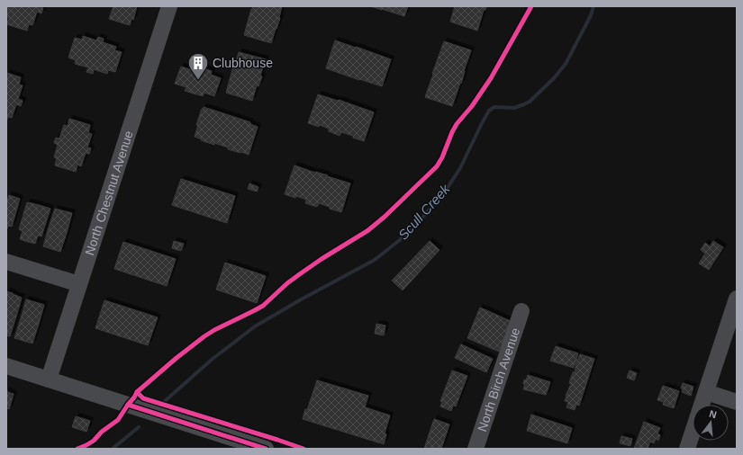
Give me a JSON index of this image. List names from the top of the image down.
{
  "streets": {
    "street": ["North Chestnut Avenue", "North Birch Avenue"]
  },
  "water": ["Scull Creek"],
  "places": {
    "building": ["Clubhouse"]
  },
  "north": "top"
}
